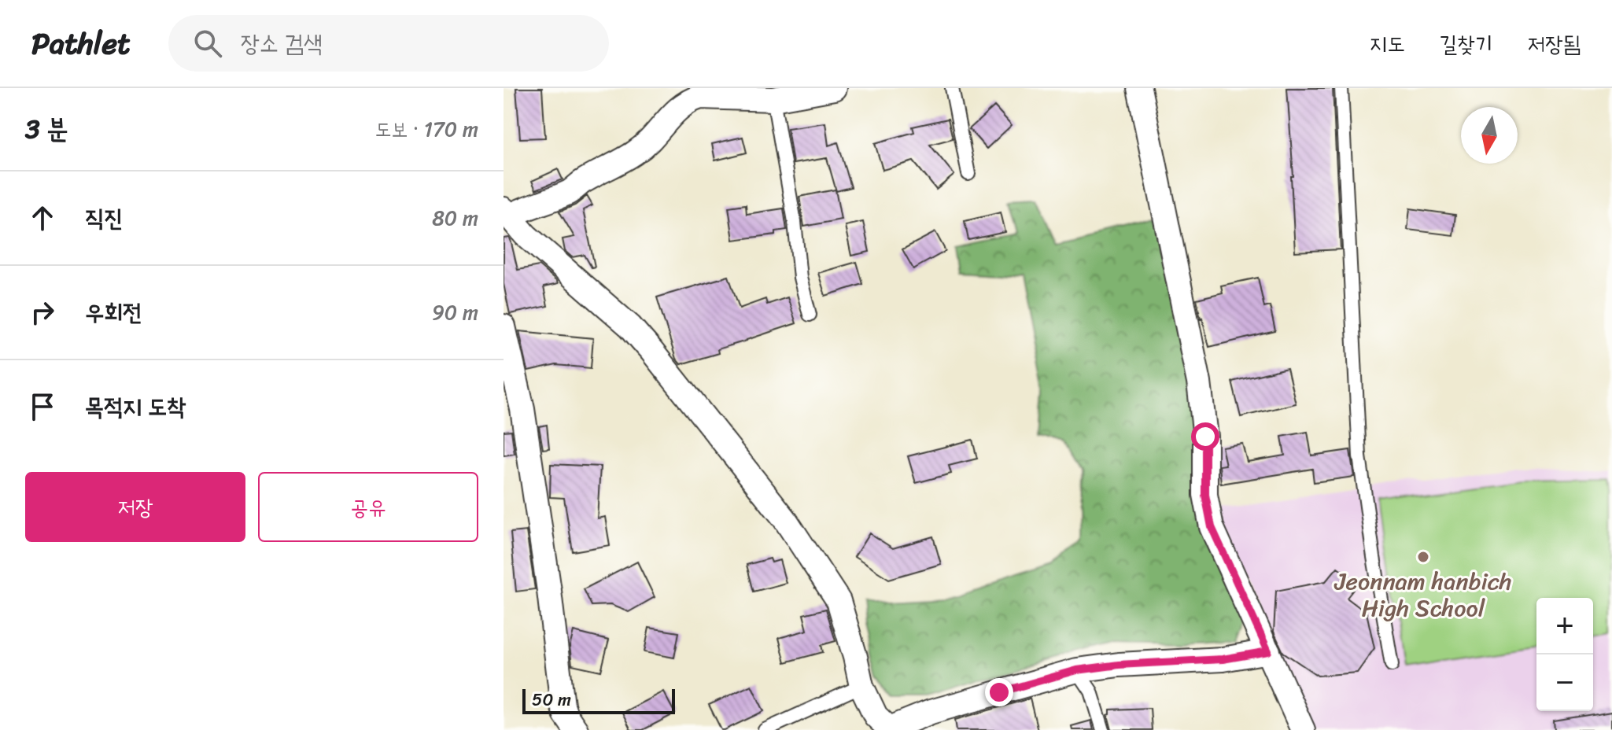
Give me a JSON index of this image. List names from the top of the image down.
{
  "places": ["Jeonnam hanbich High School"],
  "scale_bar": "50 m",
  "north": "bottom",
  "page": {
    "header": "Pathlet",
    "search": "장소 검색",
    "nav": ["지도", "길찾기", "저장됨"],
    "heading": ["3 분", "도보 · 170 m"],
    "list": [
      ["직진", "80 m"],
      ["우회전", "90 m"],
      "목적지 도착"
    ],
    "buttons": ["저장", "공유"],
    "map_buttons": ["+", "−"],
    "scale": "50 m"
  }
}
